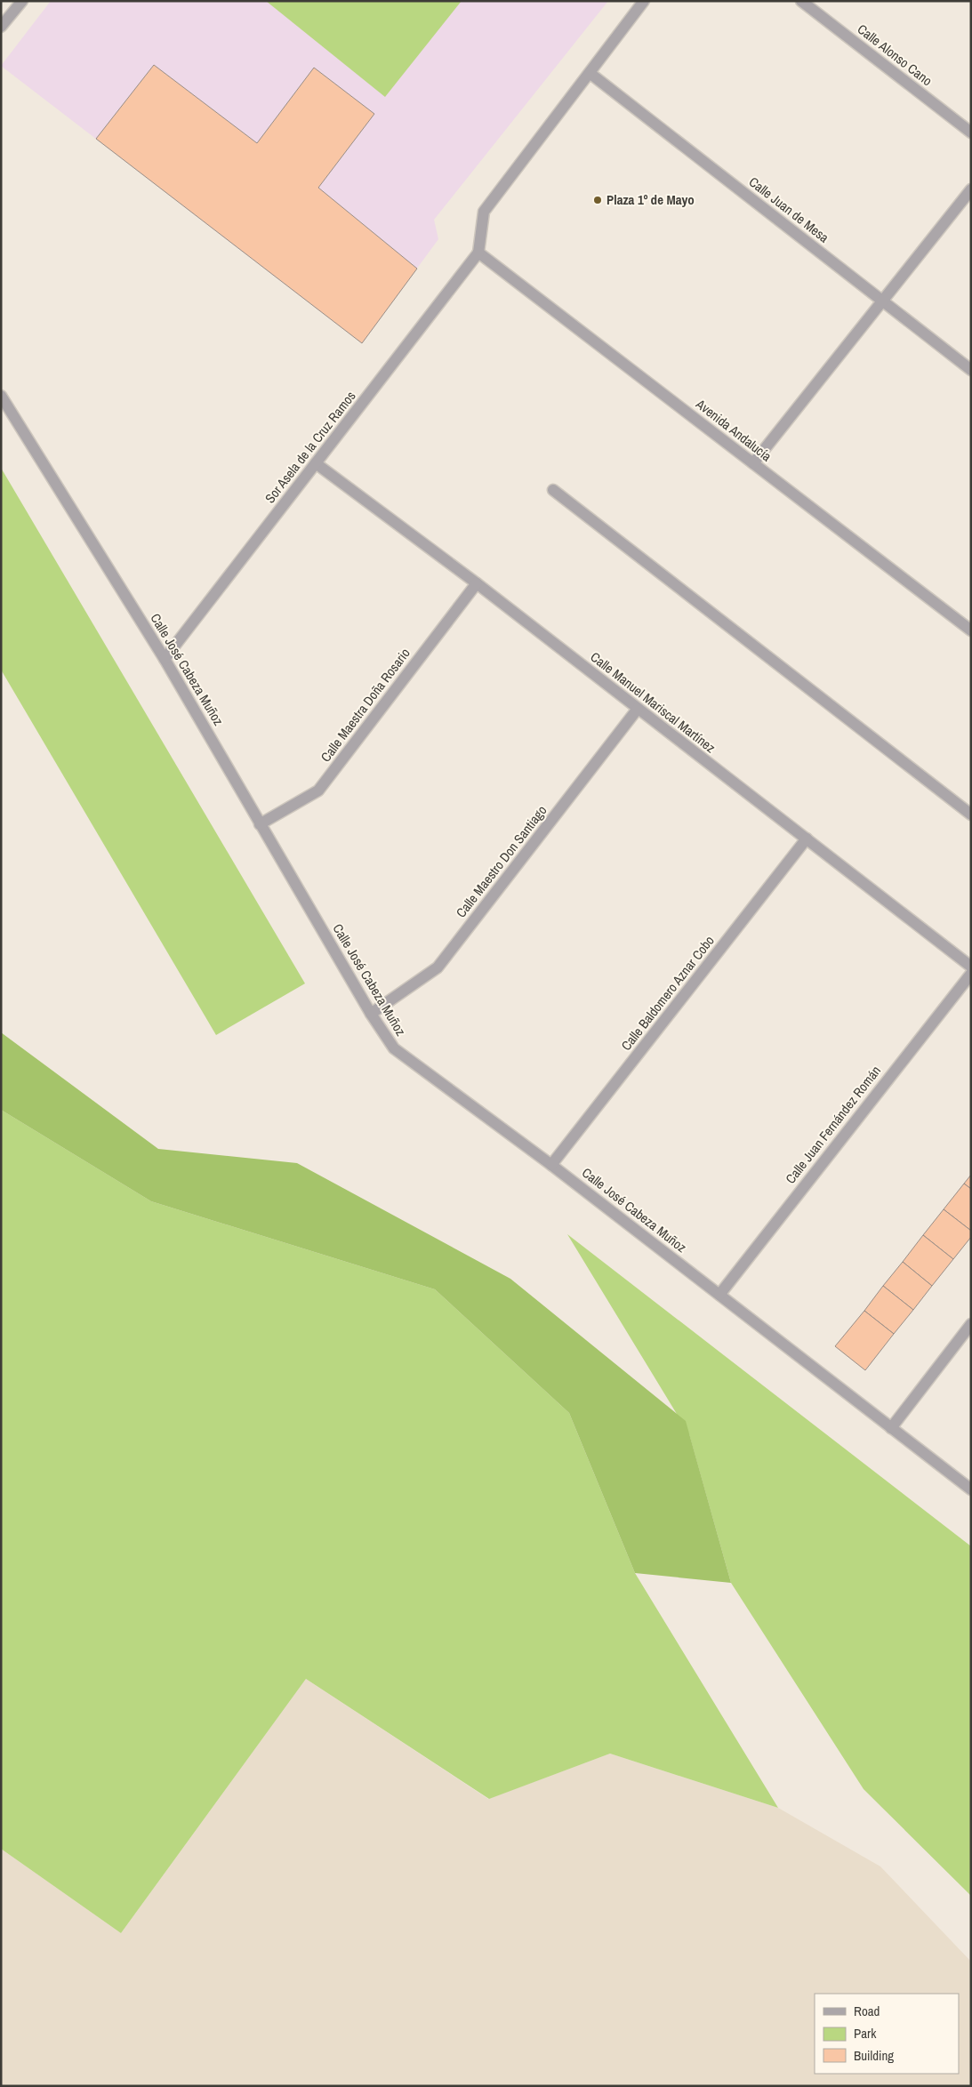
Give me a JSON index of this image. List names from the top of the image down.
{
  "streets": {
    "street": [
      "Calle Alonso Cano",
      "Calle Juan de Mesa",
      "Avenida Andalucía",
      "Sor Asela de la Cruz Ramos",
      "Calle José Cabeza Muñoz",
      "Calle Manuel Mariscal Martínez",
      "Calle Maestra Doña Rosario",
      "Calle Maestro Don Santiago",
      "Calle Baldomero Aznar Cobo",
      "Calle Juan Fernández Román"
    ]
  },
  "crossings": [
    ["Avenida Andalucía", "Sor Asela de la Cruz Ramos"],
    ["Sor Asela de la Cruz Ramos", "Calle José Cabeza Muñoz"],
    ["Sor Asela de la Cruz Ramos", "Calle Manuel Mariscal Martínez"],
    ["Calle José Cabeza Muñoz", "Calle Maestra Doña Rosario"],
    ["Calle José Cabeza Muñoz", "Calle Maestro Don Santiago"],
    ["Calle José Cabeza Muñoz", "Calle Baldomero Aznar Cobo"],
    ["Calle José Cabeza Muñoz", "Calle Juan Fernández Román"],
    ["Calle Manuel Mariscal Martínez", "Calle Maestra Doña Rosario"],
    ["Calle Manuel Mariscal Martínez", "Calle Maestro Don Santiago"],
    ["Calle Manuel Mariscal Martínez", "Calle Baldomero Aznar Cobo"]
  ],
  "places": ["Plaza 1º de Mayo"],
  "legend": ["Road", "Park", "Building"]
}
